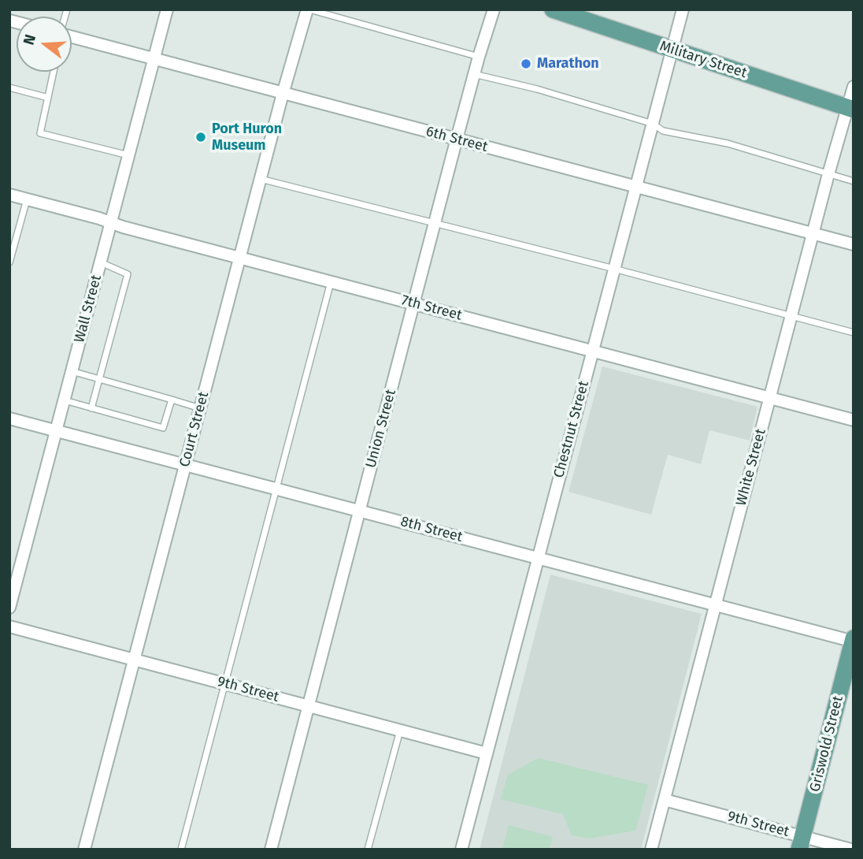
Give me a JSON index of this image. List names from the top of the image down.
{
  "streets": {
    "main road": ["Military Street", "Griswold Street"],
    "street": [
      "6th Street",
      "7th Street",
      "Wall Street",
      "Union Street",
      "Court Street",
      "Chestnut Street",
      "White Street",
      "8th Street",
      "9th Street"
    ]
  },
  "crossings": [
    ["Military Street", "Chestnut Street"],
    ["Military Street", "White Street"],
    ["6th Street", "Wall Street"],
    ["6th Street", "Union Street"],
    ["6th Street", "Court Street"],
    ["6th Street", "Chestnut Street"],
    ["6th Street", "White Street"],
    ["7th Street", "Wall Street"],
    ["7th Street", "Union Street"],
    ["7th Street", "Court Street"],
    ["7th Street", "Chestnut Street"],
    ["7th Street", "White Street"],
    ["Wall Street", "8th Street"],
    ["Union Street", "8th Street"],
    ["Union Street", "9th Street"],
    ["Court Street", "8th Street"],
    ["Court Street", "9th Street"],
    ["Chestnut Street", "8th Street"],
    ["Chestnut Street", "9th Street"],
    ["White Street", "8th Street"],
    ["White Street", "9th Street"],
    ["8th Street", "Griswold Street"],
    ["9th Street", "Griswold Street"]
  ],
  "places": ["Marathon", "Port Huron Museum"],
  "north": "left"
}
